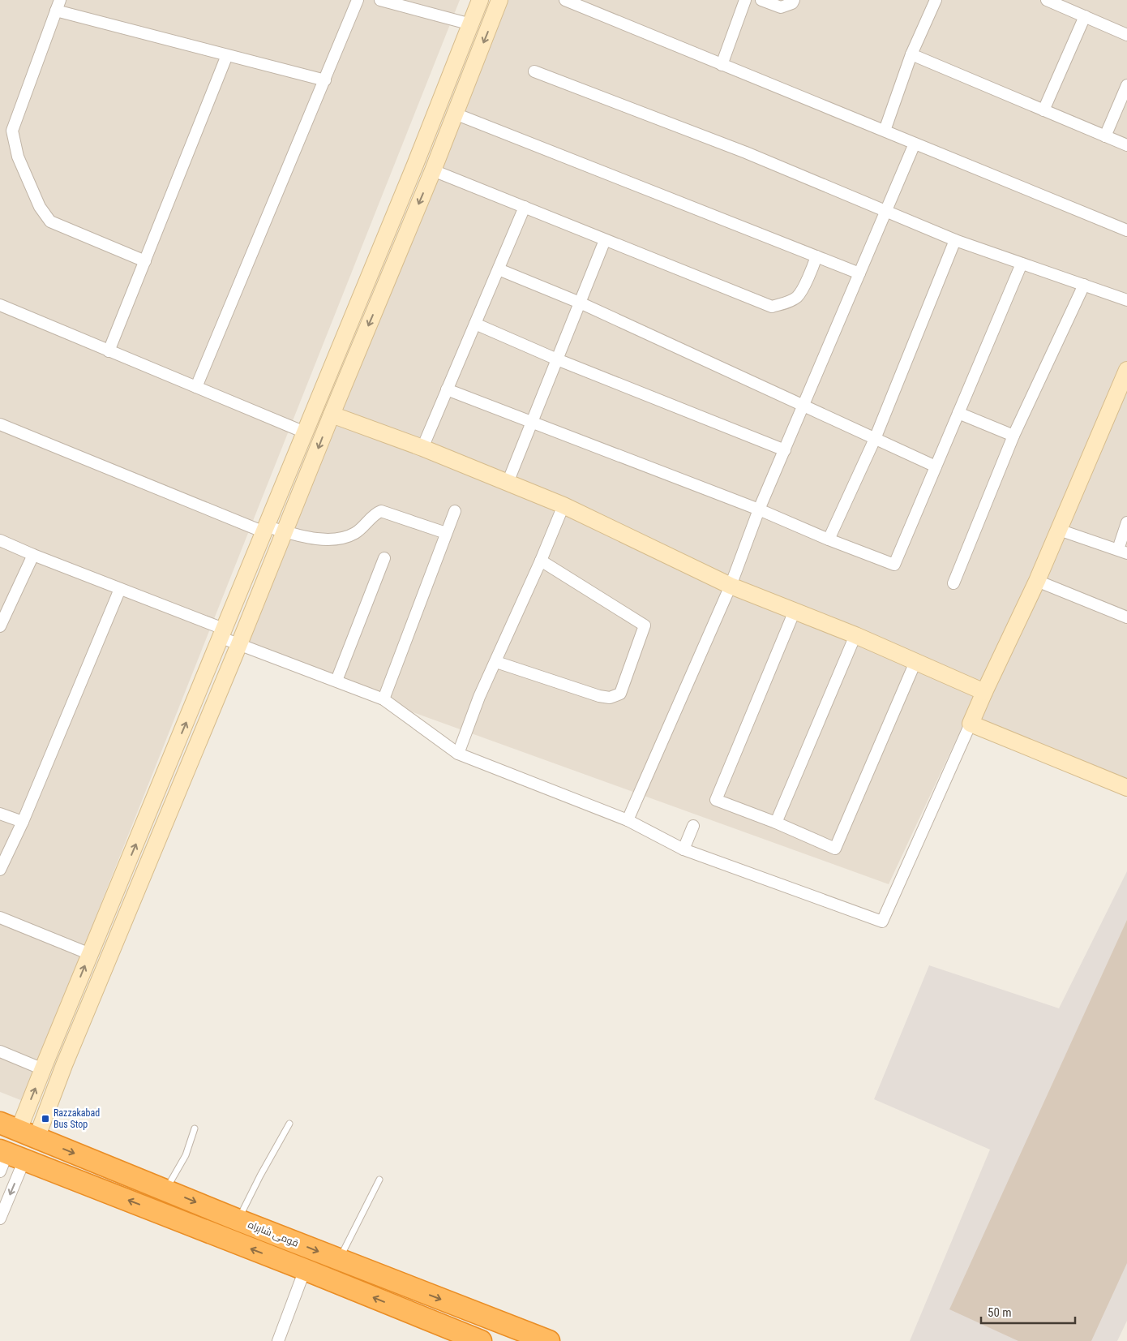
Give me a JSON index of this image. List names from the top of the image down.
{
  "streets": {
    "highway": ["قومی شاہراہ"]
  },
  "places": {
    "transit": ["Razzakabad Bus Stop"]
  },
  "scale_bar": "50 m"
}
